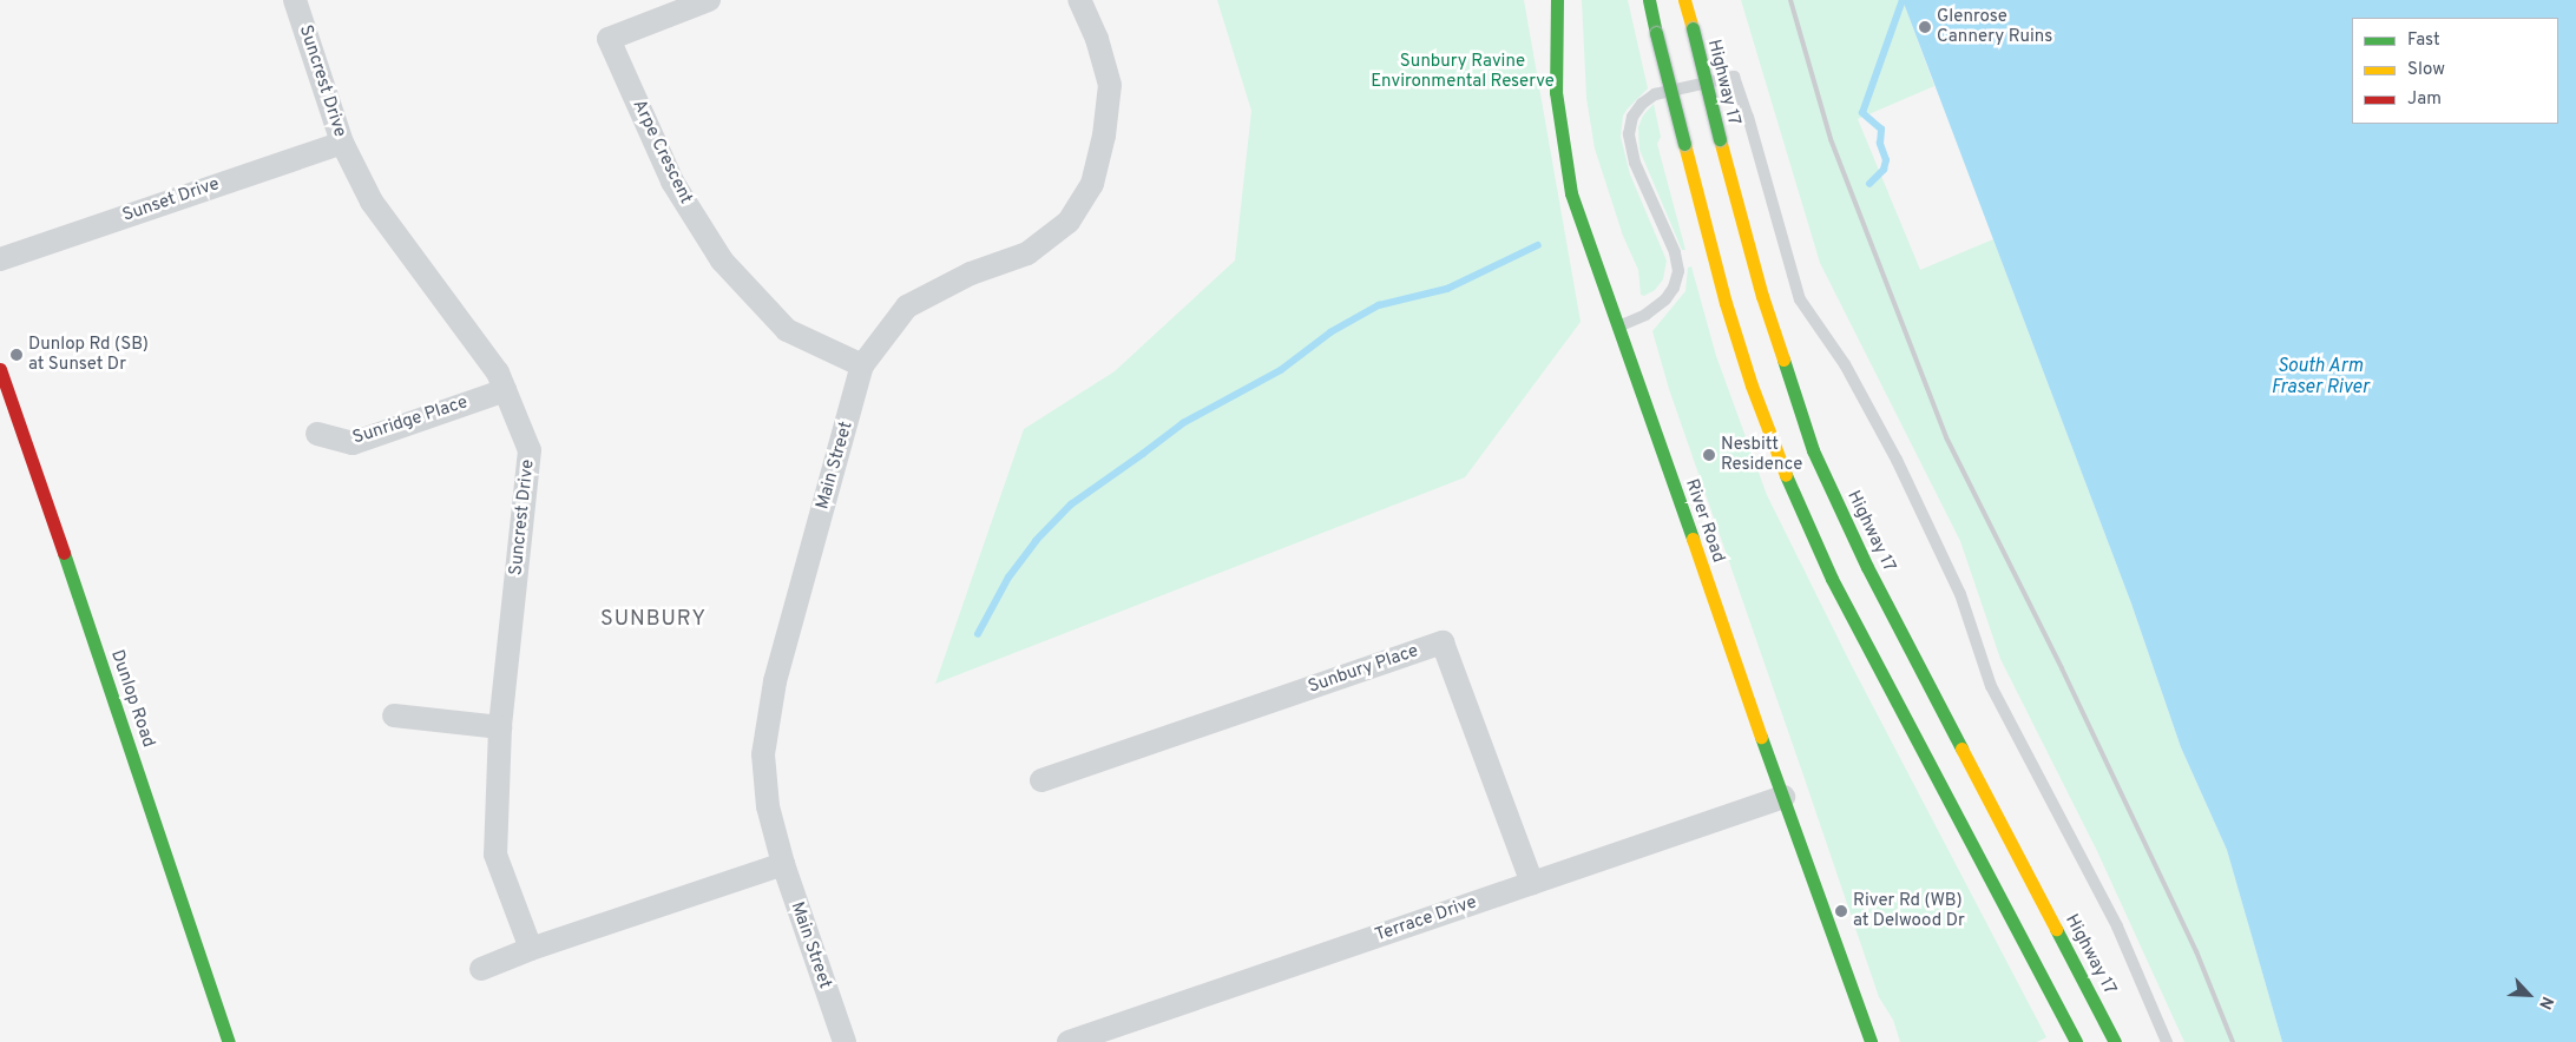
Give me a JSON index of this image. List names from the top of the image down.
{
  "streets": {
    "main road": ["Highway 17", "River Road", "Dunlop Road"],
    "street": [
      "Suncrest Drive",
      "Arpe Crescent",
      "Sunset Drive",
      "Sunridge Place",
      "Main Street",
      "Sunbury Place",
      "Terrace Drive"
    ]
  },
  "crossings": [
    ["Suncrest Drive", "Sunset Drive"],
    ["Suncrest Drive", "Sunridge Place"],
    ["Arpe Crescent", "Main Street"],
    ["River Road", "Terrace Drive"],
    ["Sunbury Place", "Terrace Drive"]
  ],
  "districts": ["SUNBURY"],
  "water": ["South Arm Fraser River"],
  "parks": ["Sunbury Ravine Environmental Reserve"],
  "places": [
    "Glenrose Cannery Ruins",
    "Dunlop Rd (SB) at Sunset Dr",
    "Nesbitt Residence",
    "River Rd (WB) at Delwood Dr"
  ],
  "legend": ["Fast", "Slow", "Jam"],
  "north": "bottom right"
}
